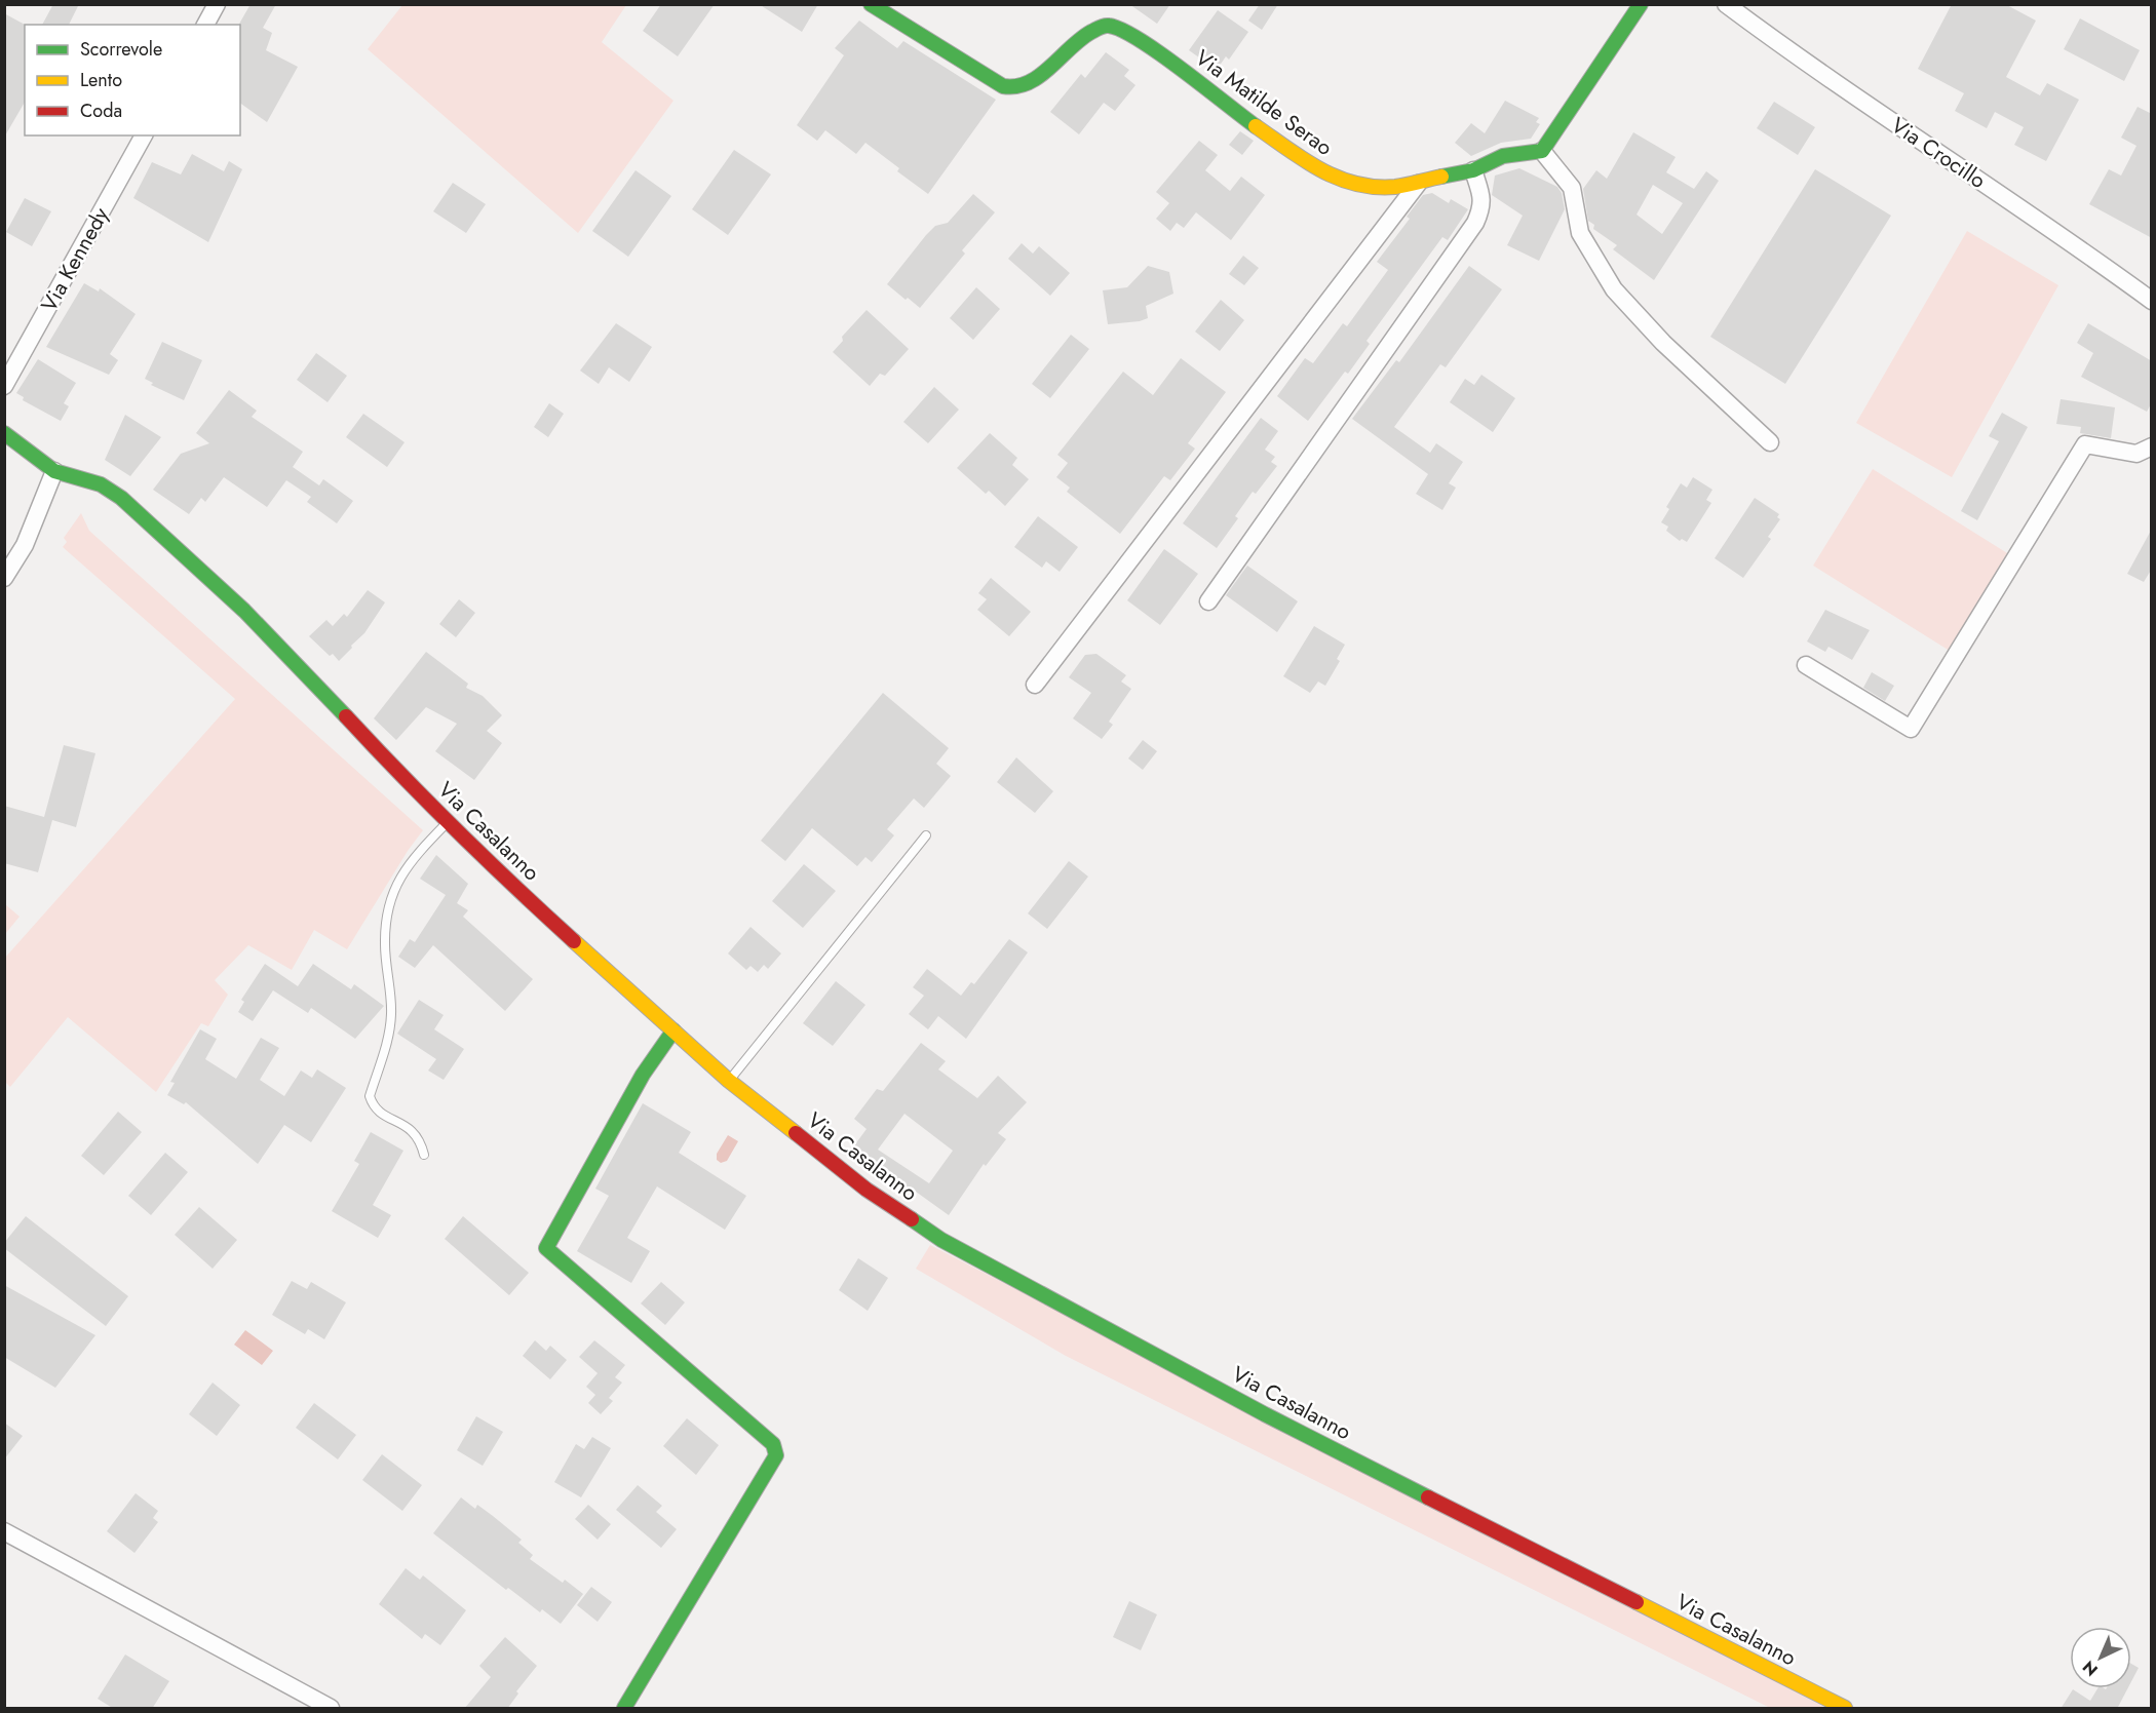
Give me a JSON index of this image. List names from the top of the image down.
{
  "streets": {
    "street": [
      "Via Matilde Serao",
      "Via Crocillo",
      "Via Kennedy",
      "Via Casalanno"
    ]
  },
  "legend": ["Scorrevole", "Lento", "Coda"],
  "north": "bottom left"
}
